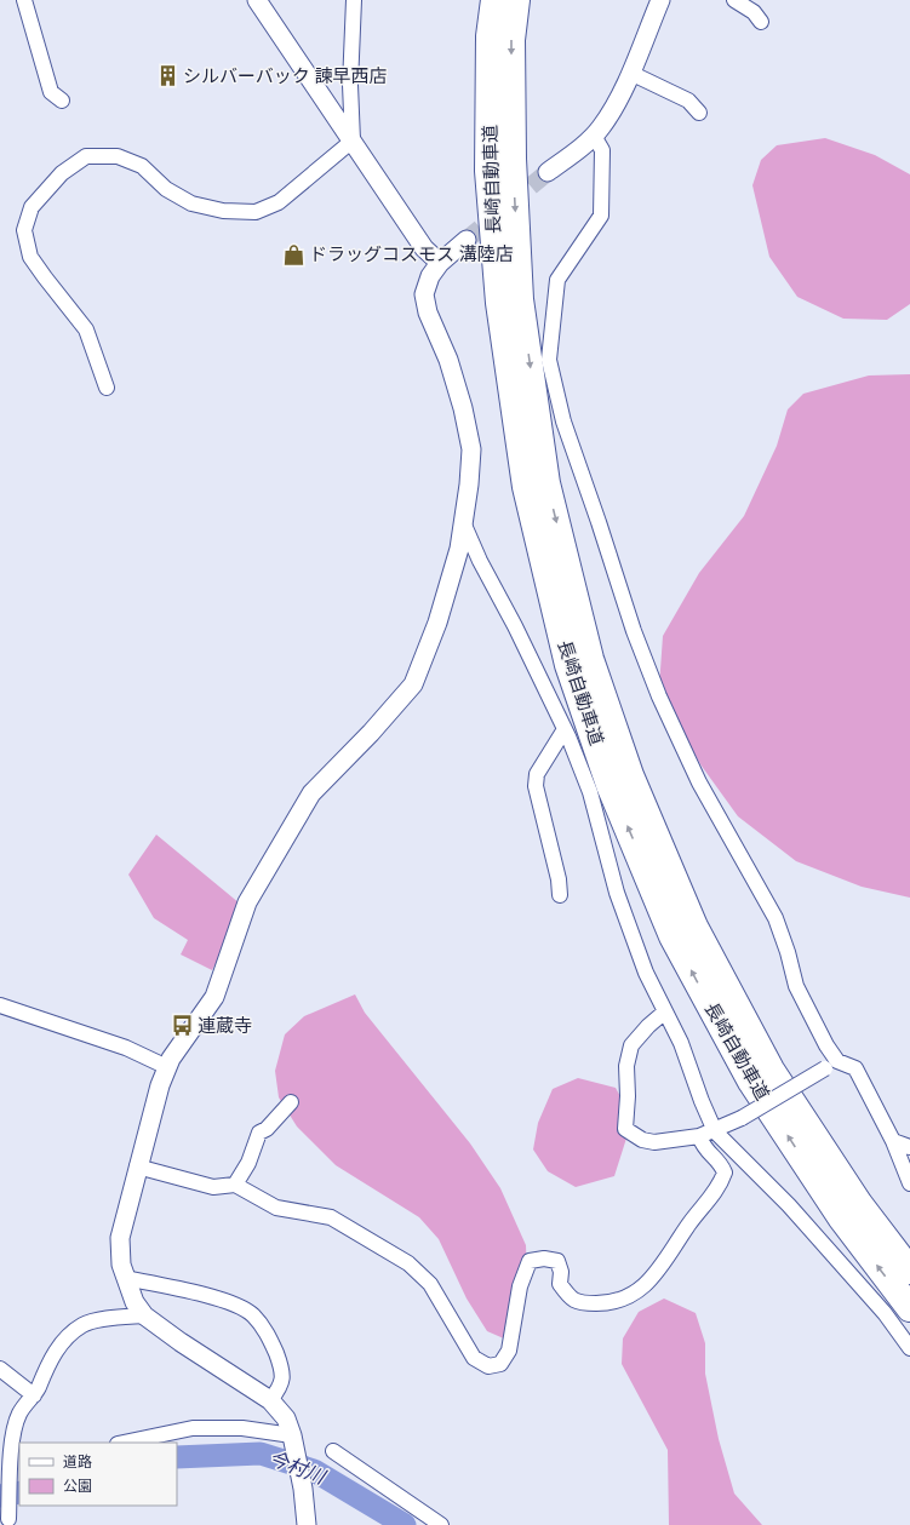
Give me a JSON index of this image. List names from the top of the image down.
{
  "streets": {
    "highway": ["長崎自動車道"]
  },
  "water": ["今村川"],
  "places": {
    "building": ["シルバーバック 諫早西店"],
    "shop": ["ドラッグコスモス 溝陸店"],
    "bus stop": ["連蔵寺"]
  },
  "legend": ["道路", "公園"]
}
